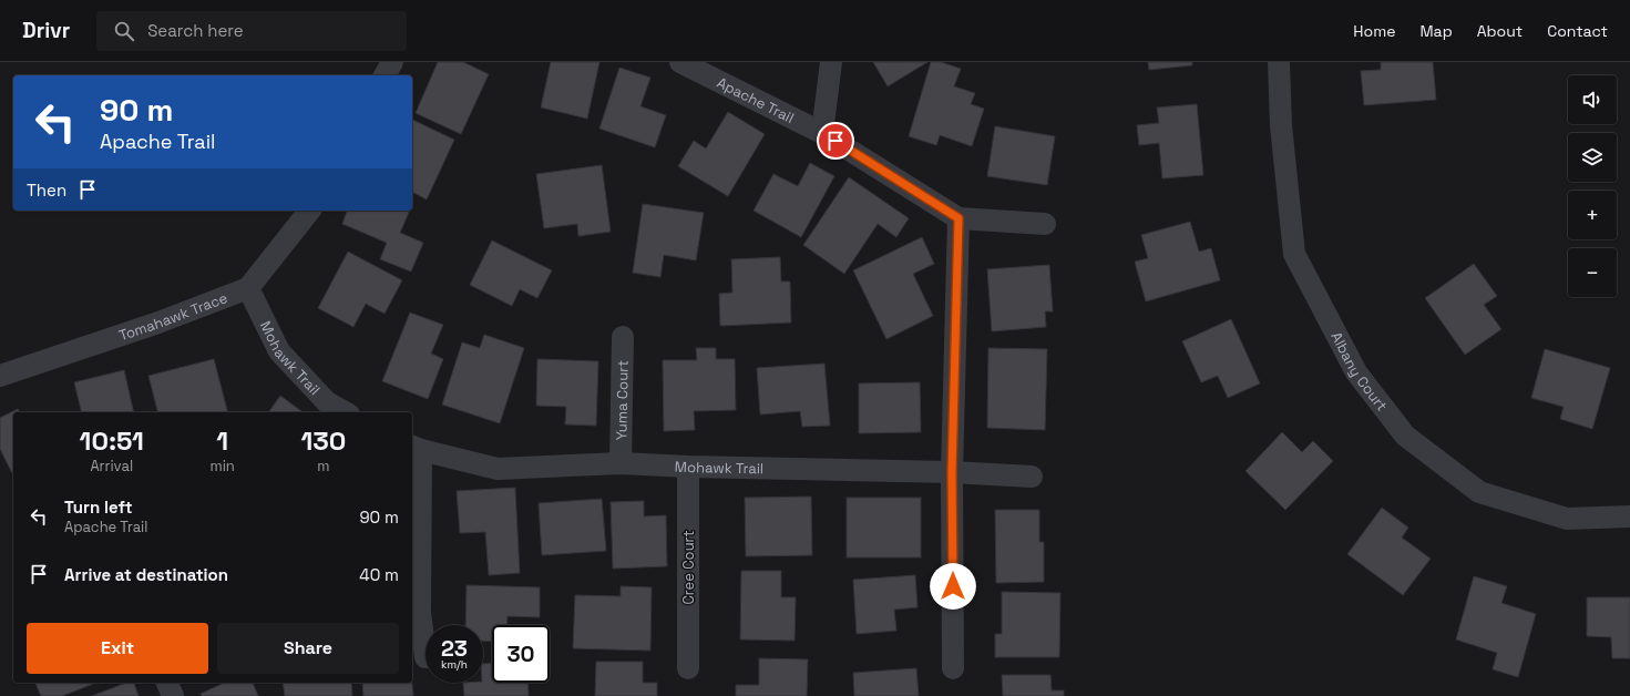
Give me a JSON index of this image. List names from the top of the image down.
{
  "streets": {
    "street": [
      "Apache Trail",
      "Tomahawk Trace",
      "Mohawk Trail",
      "Albany Court",
      "Yuma Court",
      "Cree Court"
    ]
  },
  "crossings": [
    ["Tomahawk Trace", "Mohawk Trail"],
    ["Mohawk Trail", "Yuma Court"],
    ["Mohawk Trail", "Cree Court"]
  ],
  "page": {
    "header": "Drivr",
    "search": "Search here",
    "nav": [
      "Home",
      "Map",
      "About",
      "Contact"
    ],
    "map_buttons": ["+", "−"],
    "turn": ["90 m", "Apache Trail"],
    "then": "Then",
    "eta": [
      "10:51",
      "Arrival",
      "1",
      "min",
      "130",
      "m"
    ],
    "list": [
      {
        "name": "Turn left",
        "note": "Apache Trail",
        "value": "90 m"
      },
      {
        "name": "Arrive at destination",
        "value": "40 m"
      }
    ],
    "buttons": ["Exit", "Share"],
    "speed": "23 km/h",
    "limit": "30"
  }
}
